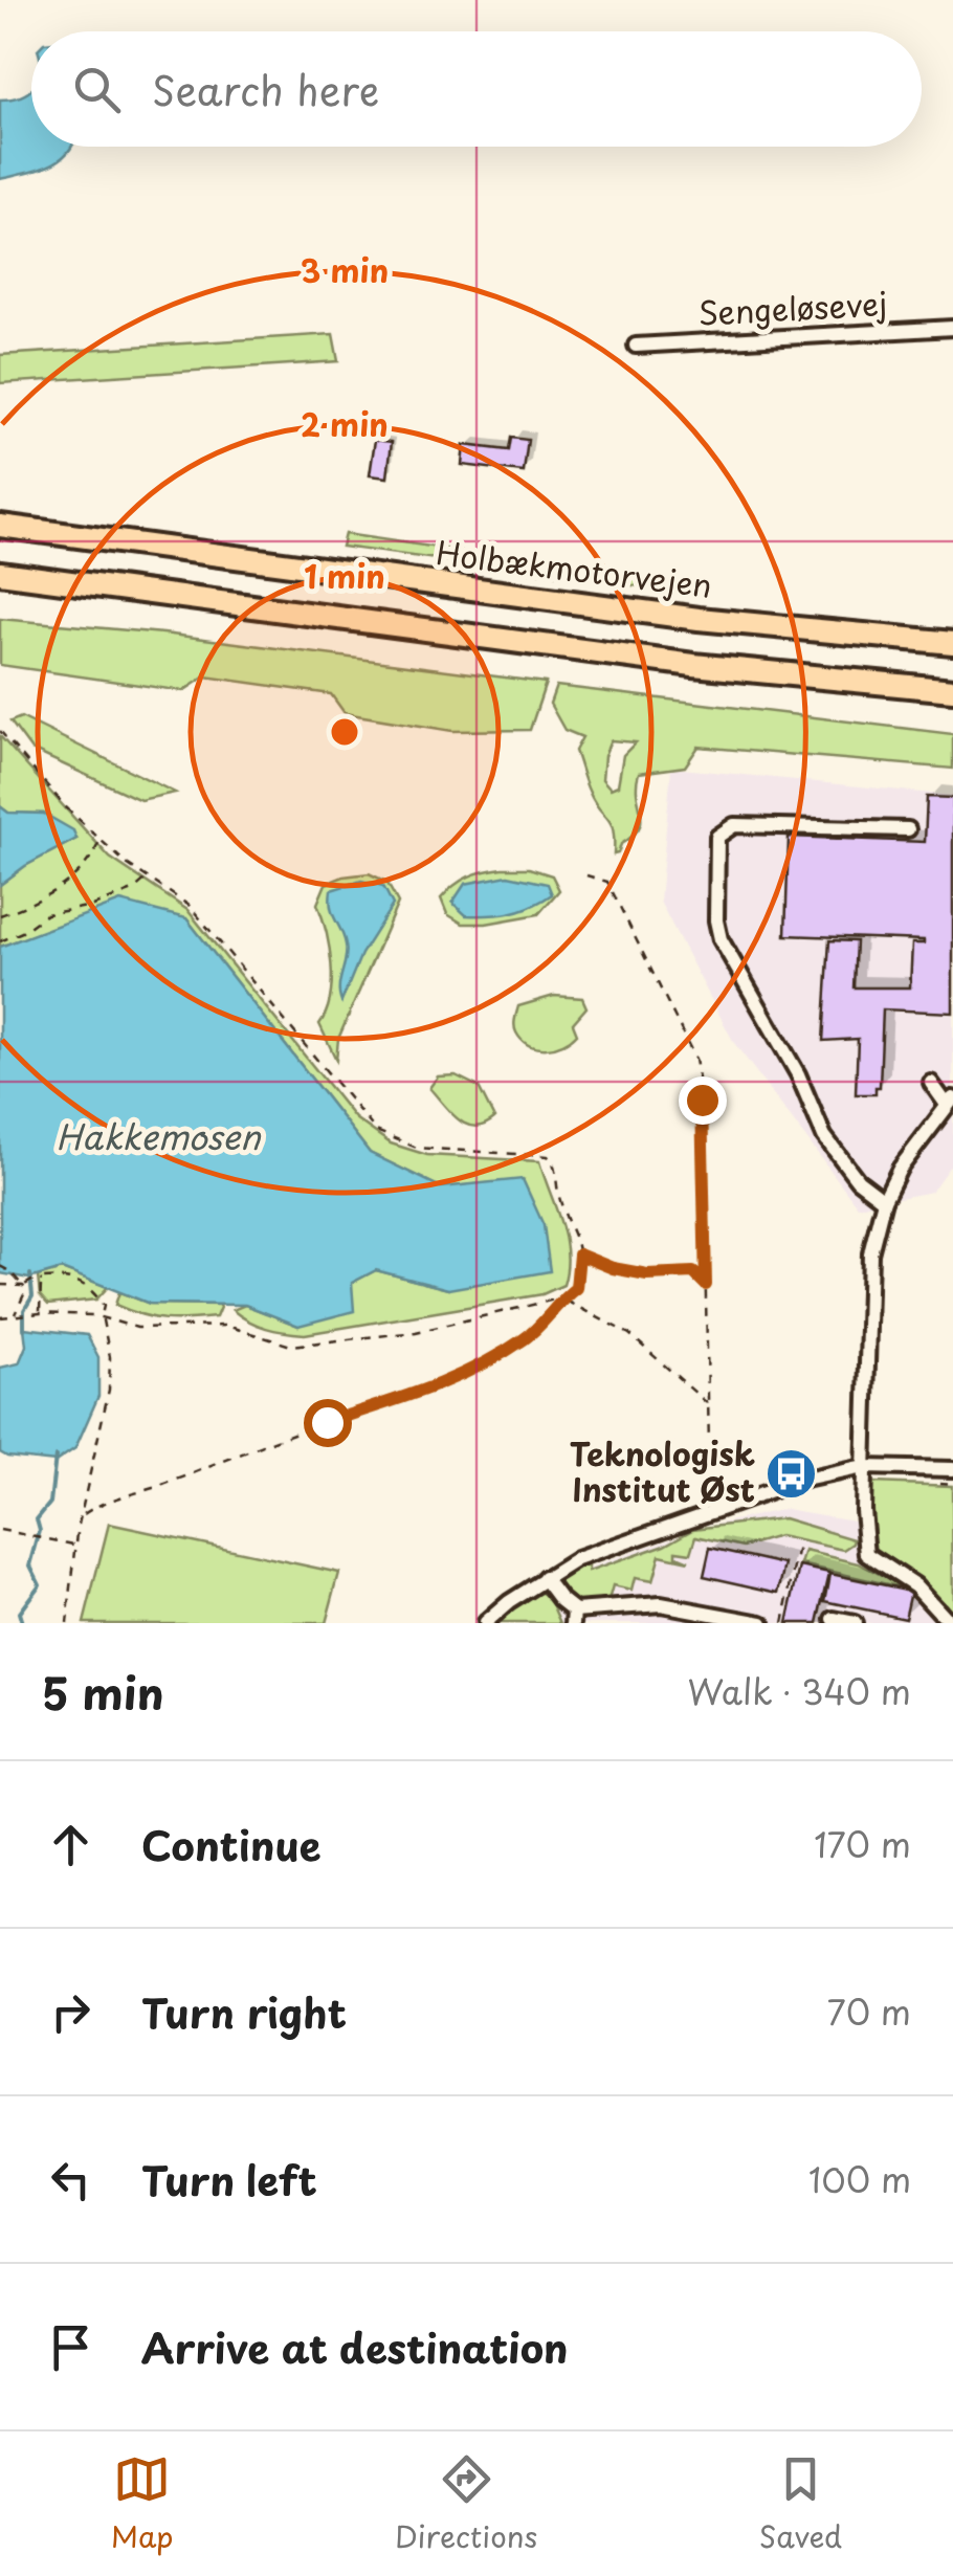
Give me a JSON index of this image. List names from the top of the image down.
{
  "streets": {
    "highway": ["Holbækmotorvejen"],
    "street": ["Sengeløsevej"]
  },
  "water": ["Hakkemosen"],
  "places": {
    "bus stop": ["Teknologisk Institut Øst"]
  },
  "page": {
    "search": "Search here",
    "heading": ["5 min", "Walk · 340 m"],
    "list": [
      ["Continue", "170 m"],
      ["Turn right", "70 m"],
      ["Turn left", "100 m"],
      "Arrive at destination"
    ],
    "nav": ["Map", "Directions", "Saved"]
  },
  "rings": ["3 min", "2 min", "1 min"]
}
